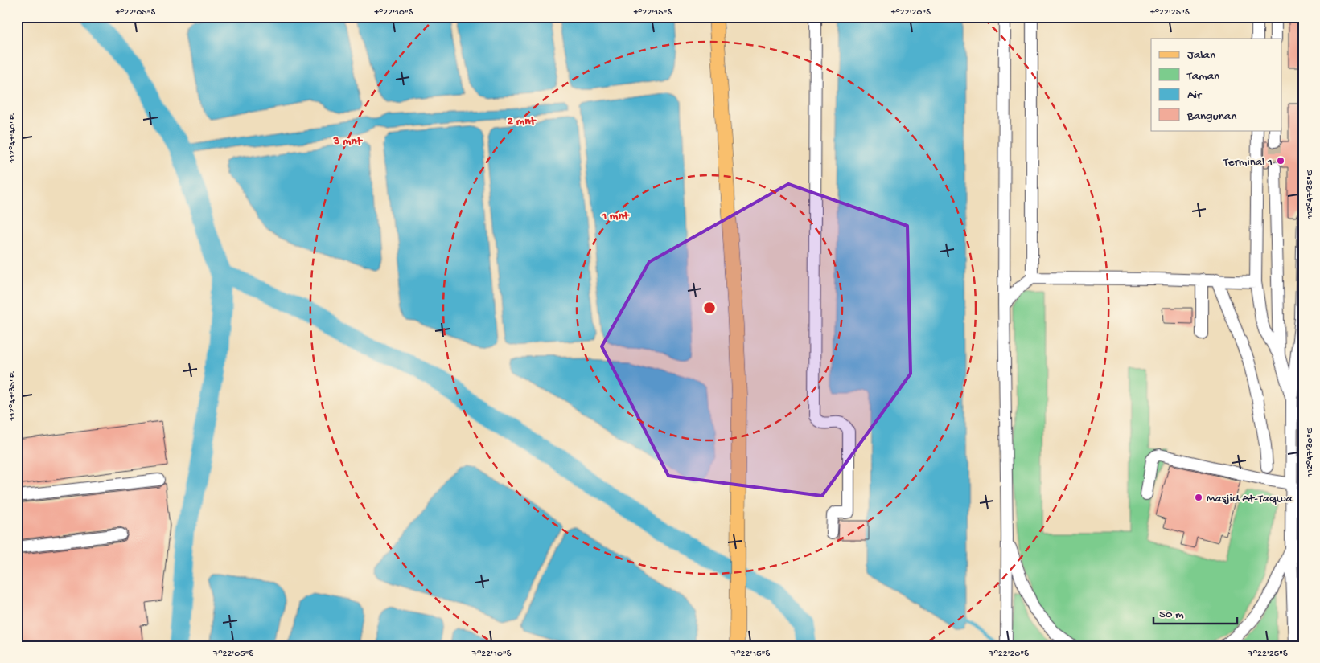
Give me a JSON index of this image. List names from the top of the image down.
{
  "places": ["Terminal 1", "Masjid At-Taqwa"],
  "legend": [
    "Jalan",
    "Taman",
    "Air",
    "Bangunan"
  ],
  "scale_bar": "50 m",
  "coordinates": [
    "7°22'05\"S",
    "7°22'10\"S",
    "7°22'15\"S",
    "7°22'20\"S",
    "7°22'25\"S",
    "112°47'40\"E",
    "112°47'35\"E",
    "112°47'30\"E"
  ],
  "rings": ["2 mnt", "3 mnt", "1 mnt"]
}
